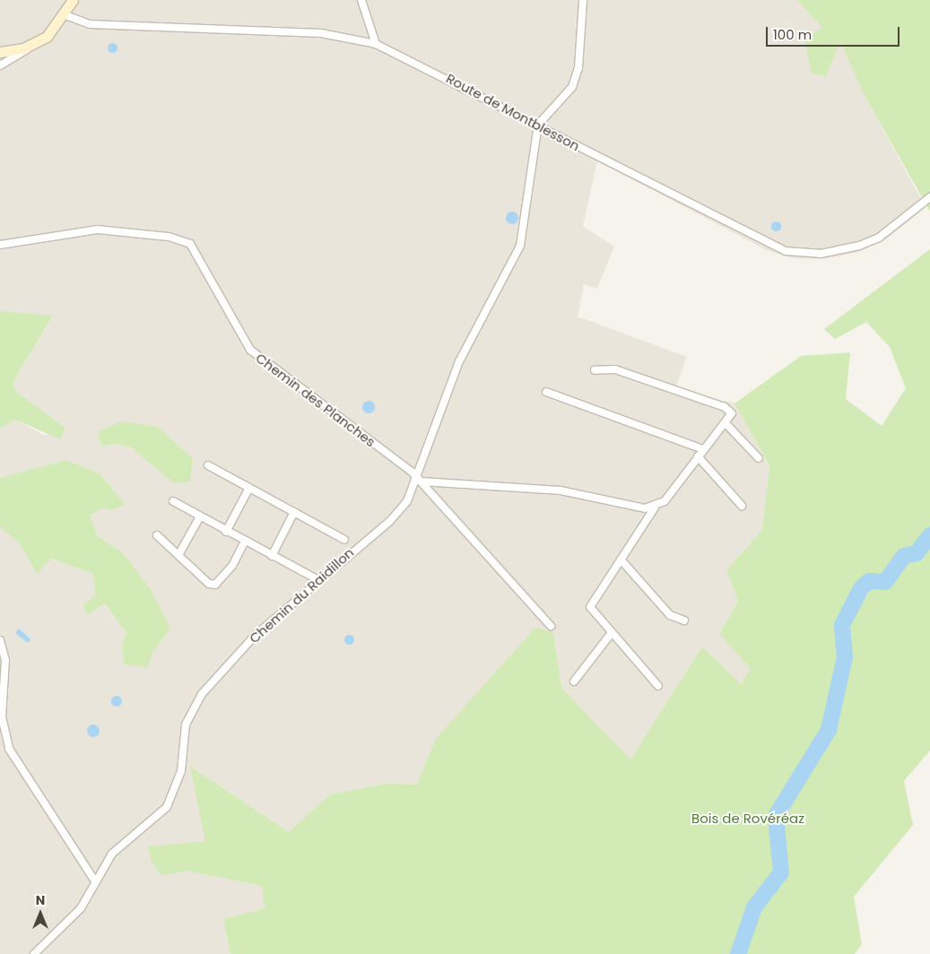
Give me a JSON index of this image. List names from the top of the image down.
{
  "streets": {
    "street": ["Route de Montblesson", "Chemin des Planches", "Chemin du Raidillon"]
  },
  "crossings": [
    ["Route de Montblesson", "Chemin du Raidillon"],
    ["Chemin des Planches", "Chemin du Raidillon"]
  ],
  "parks": ["Bois de Rovéréaz"],
  "scale_bar": "100 m",
  "north": "top"
}
